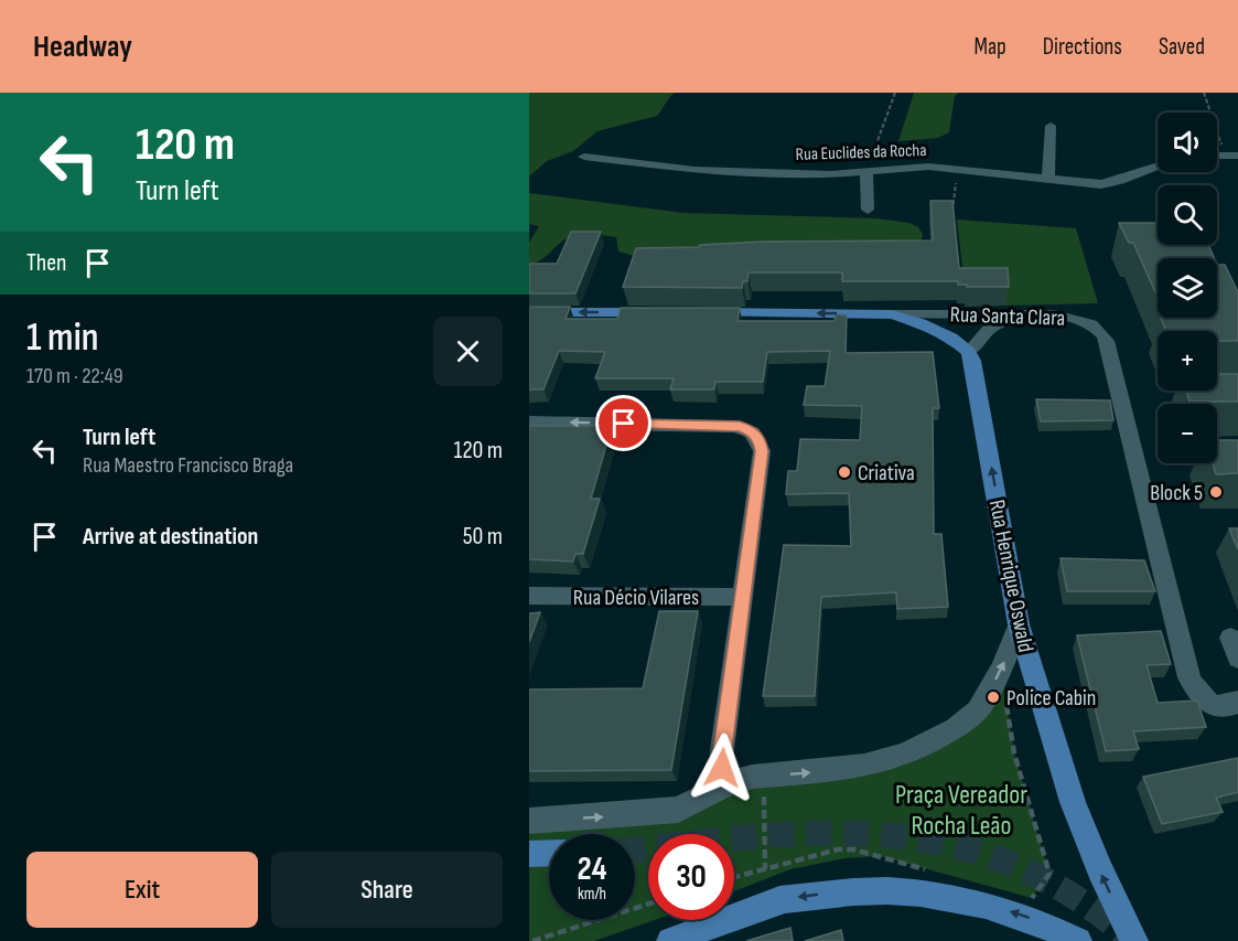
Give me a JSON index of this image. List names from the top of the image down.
{
  "streets": {
    "main road": ["Rua Santa Clara", "Rua Henrique Oswald"],
    "street": ["Rua Euclides da Rocha", "Rua Décio Vilares"]
  },
  "one_way": ["Rua Henrique Oswald"],
  "parks": ["Praça Vereador Rocha Leão"],
  "places": ["Criativa", "Block 5", "Police Cabin"],
  "page": {
    "header": "Headway",
    "nav": ["Map", "Directions", "Saved"],
    "turn": ["120 m", "Turn left"],
    "map_buttons": ["+", "−"],
    "then": "Then",
    "heading": ["1 min", "170 m · 22:49"],
    "list": [
      {
        "name": "Turn left",
        "note": "Rua Maestro Francisco Braga",
        "value": "120 m"
      },
      {
        "name": "Arrive at destination",
        "value": "50 m"
      }
    ],
    "speed": "24 km/h",
    "limit": "30",
    "buttons": ["Exit", "Share"]
  }
}
